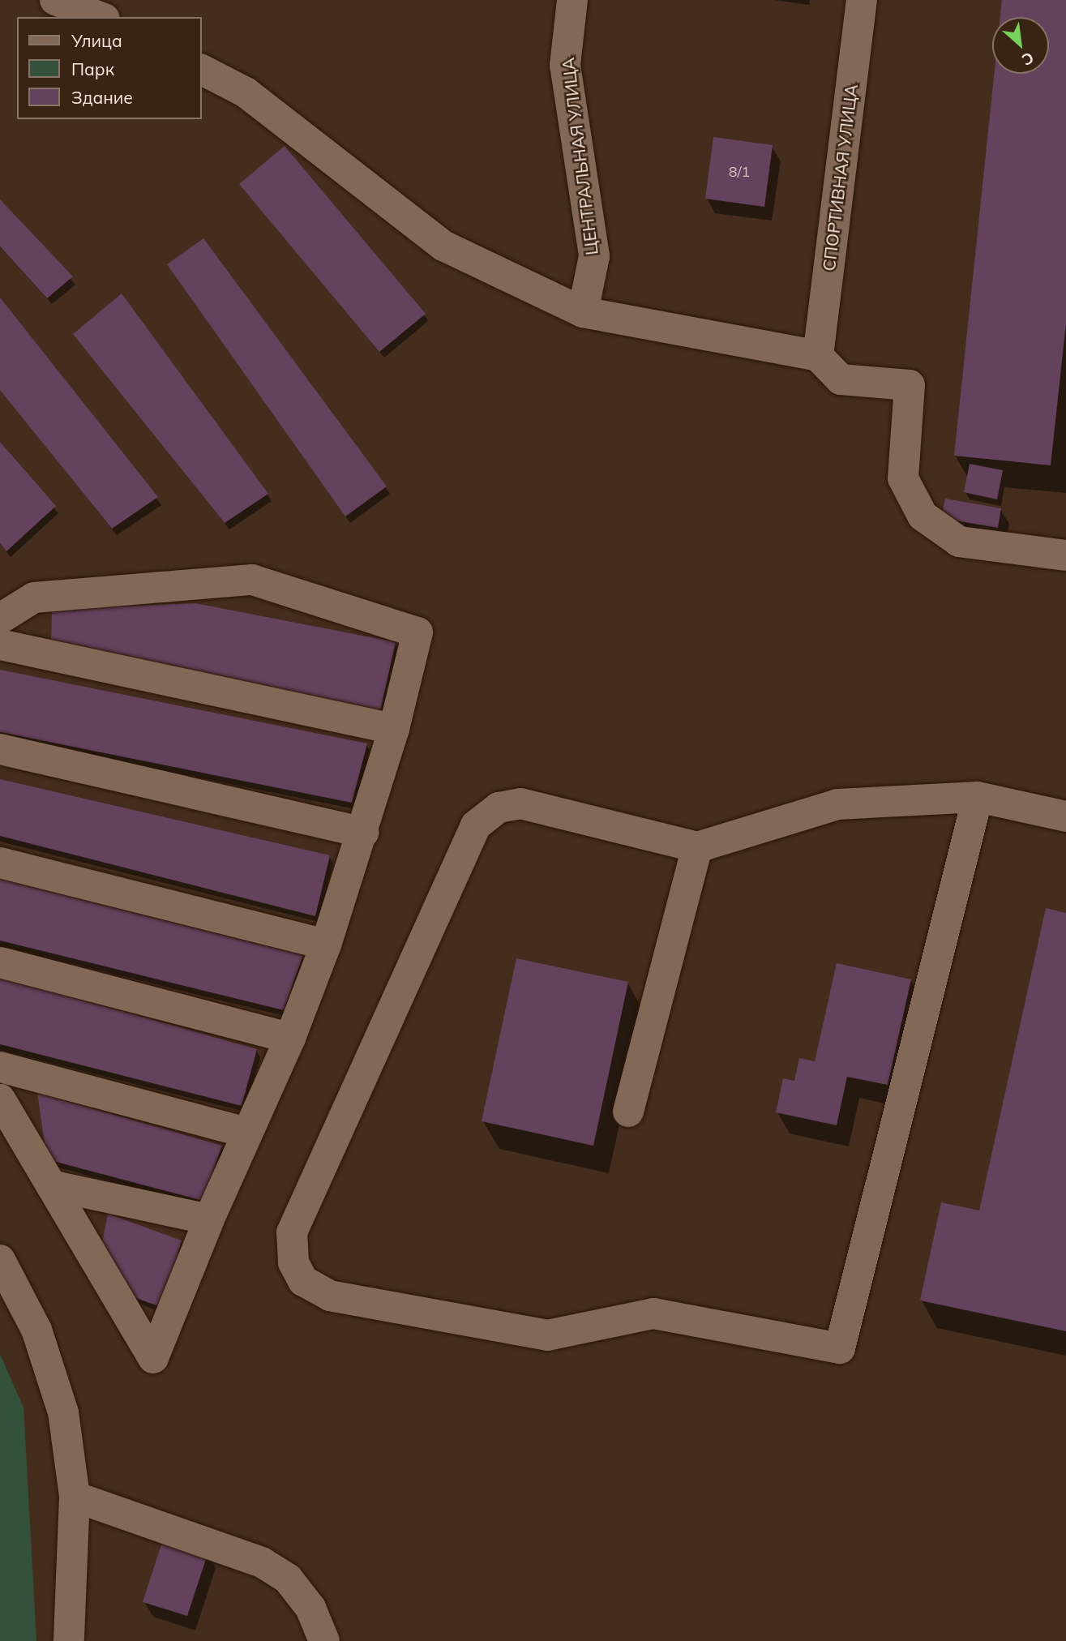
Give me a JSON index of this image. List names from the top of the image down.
{
  "streets": {
    "street": ["ЦЕНТРАЛЬНАЯ УЛИЦА", "СПОРТИВНАЯ УЛИЦА"]
  },
  "house_numbers": ["8/1"],
  "legend": ["Улица", "Парк", "Здание"],
  "north": "bottom right"
}
